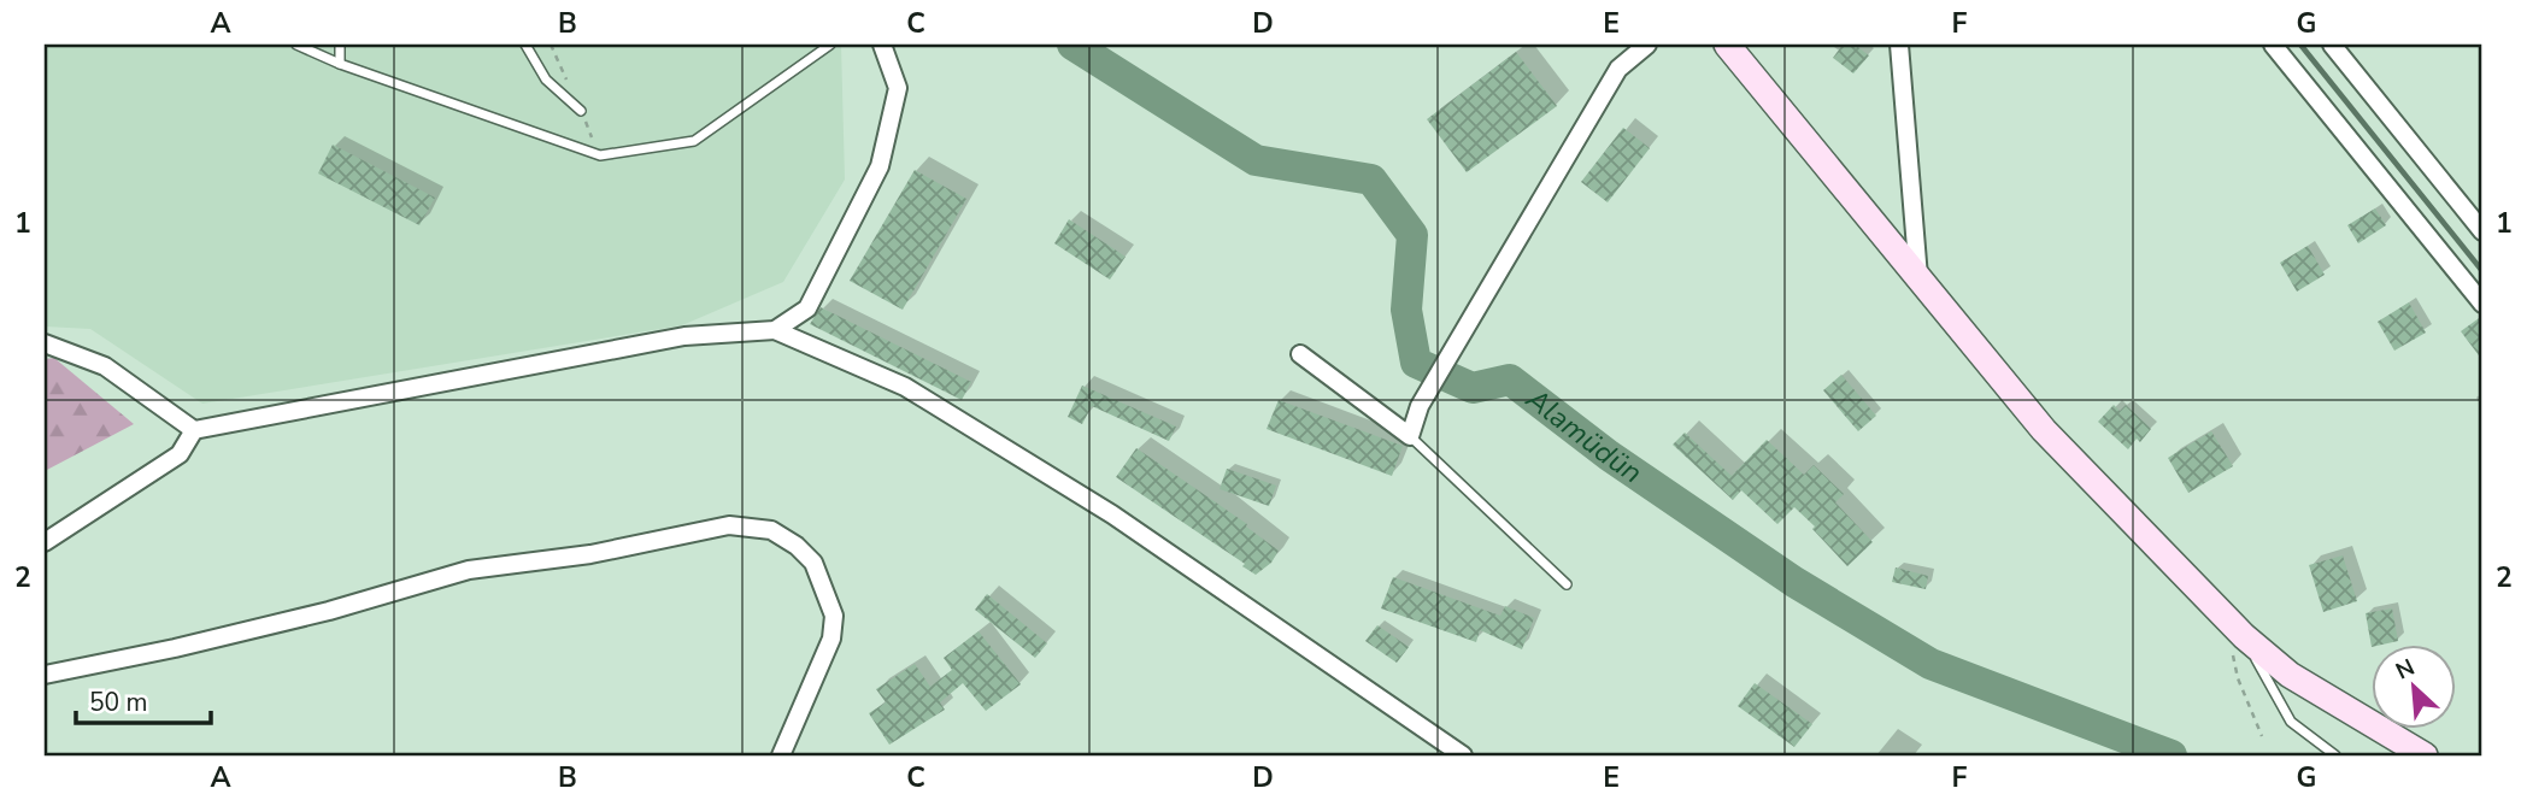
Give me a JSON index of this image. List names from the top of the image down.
{
  "water": ["Alamüdün"],
  "scale_bar": "50 m",
  "north": "top left",
  "grid": {
    "columns": [
      "A",
      "B",
      "C",
      "D",
      "E",
      "F",
      "G"
    ],
    "rows": ["1", "2"]
  }
}
